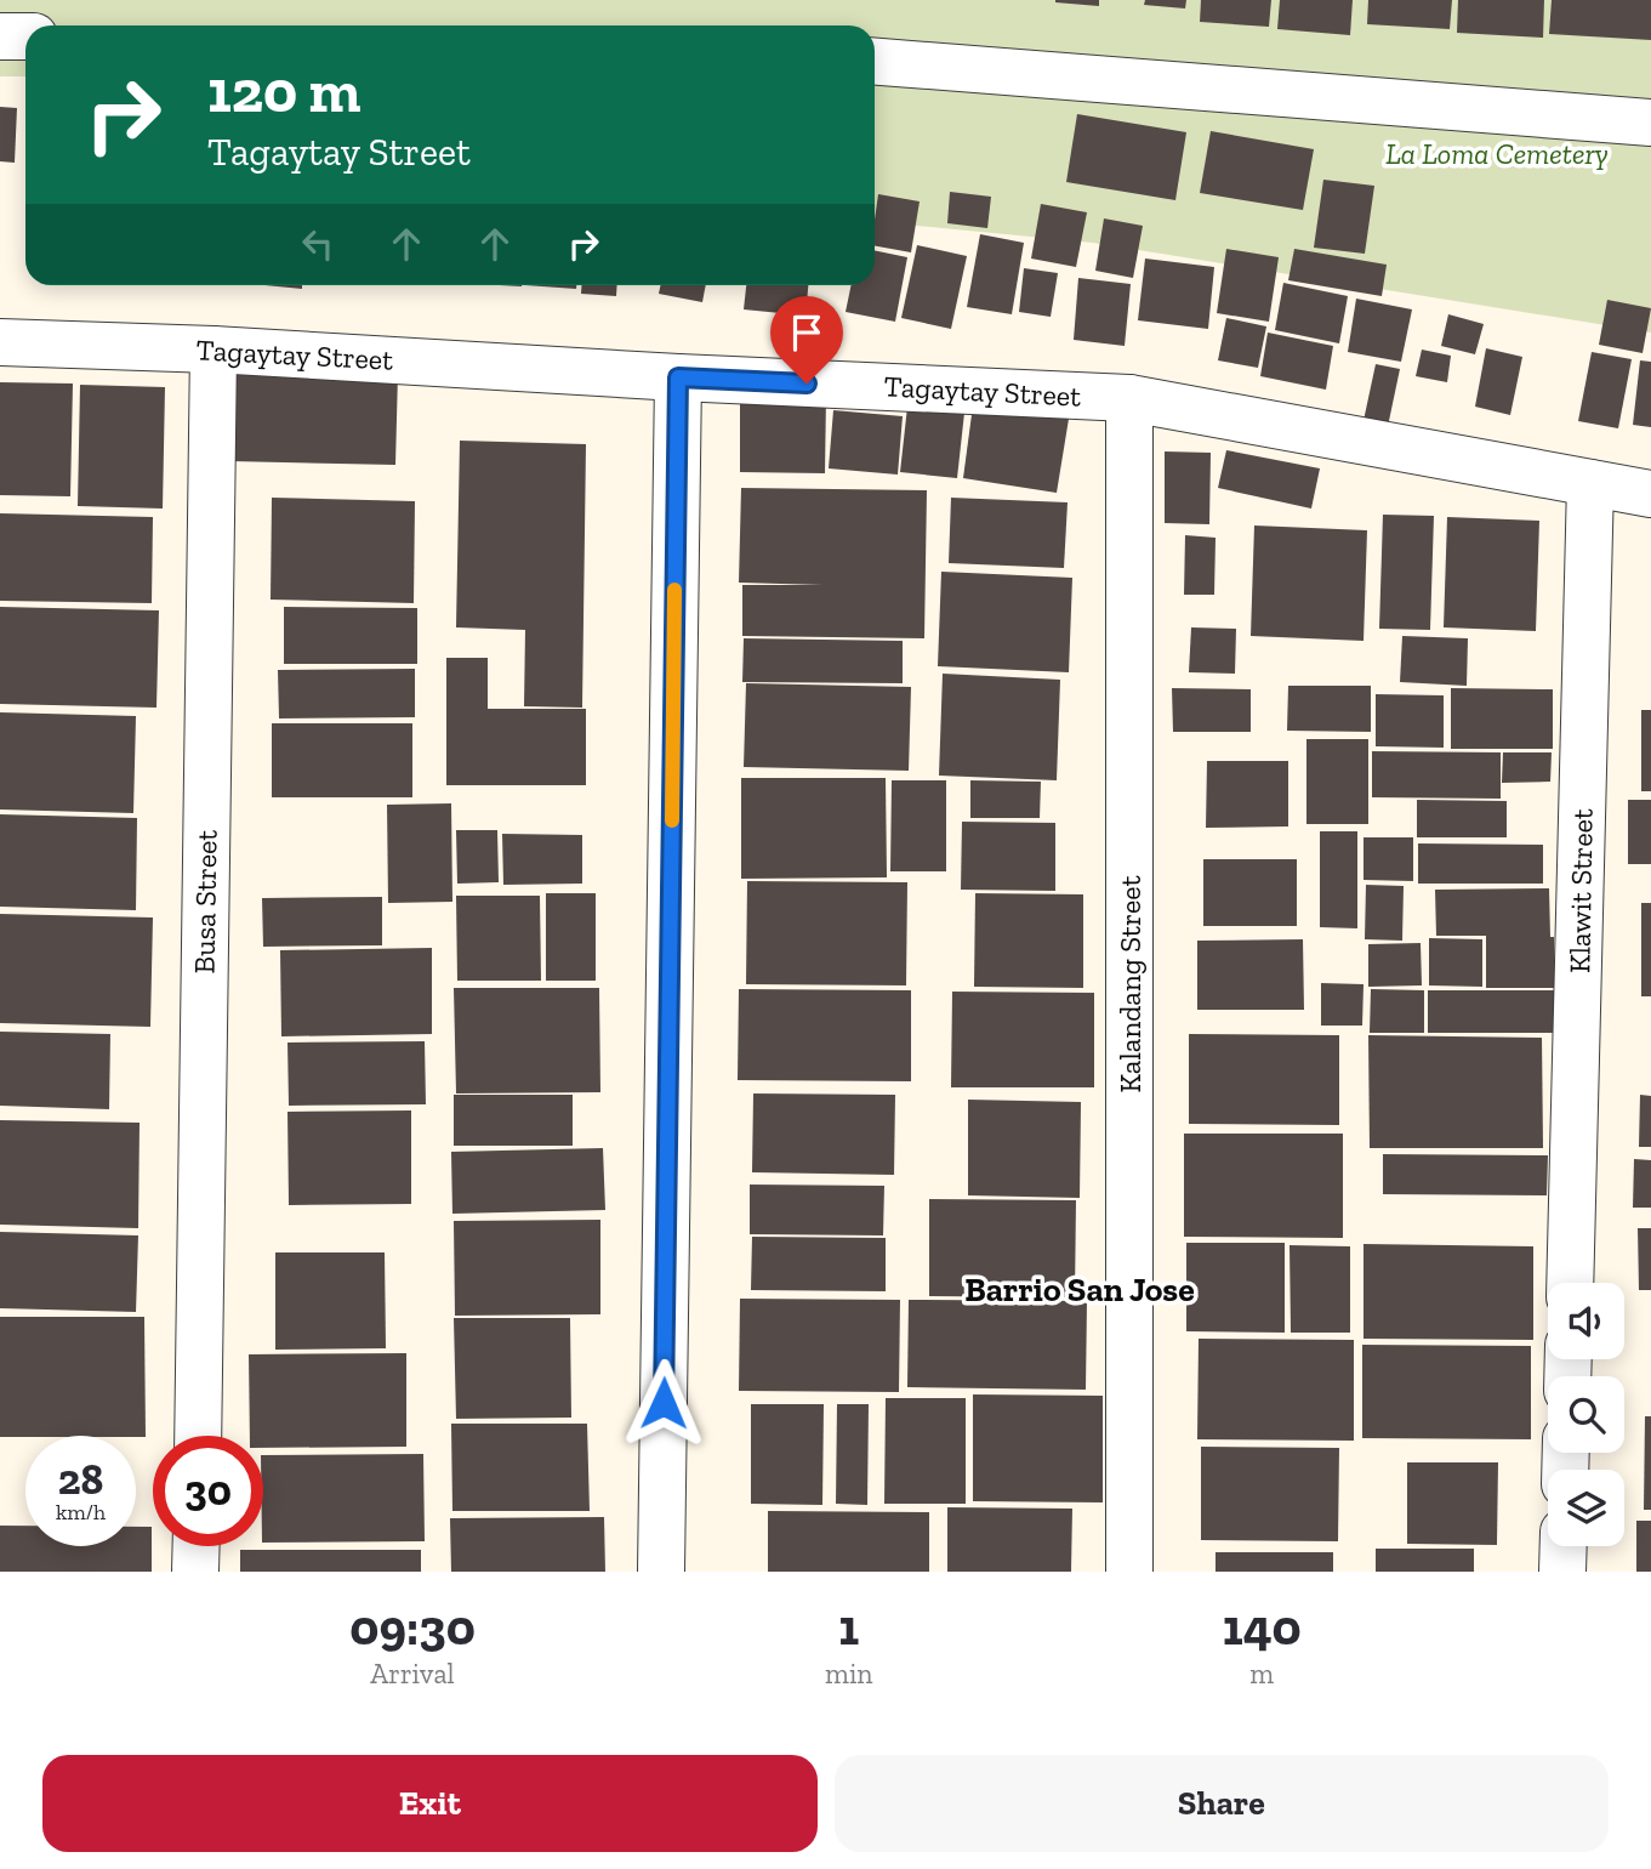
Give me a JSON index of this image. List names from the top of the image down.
{
  "streets": {
    "street": [
      "Tagaytay Street",
      "Klawit Street",
      "Busa Street",
      "Kalandang Street"
    ]
  },
  "crossings": [
    ["Tagaytay Street", "Klawit Street"],
    ["Tagaytay Street", "Busa Street"],
    ["Tagaytay Street", "Kalandang Street"]
  ],
  "districts": ["Barrio San Jose"],
  "parks": ["La Loma Cemetery"],
  "page": {
    "turn": ["120 m", "Tagaytay Street"],
    "speed": "28 km/h",
    "limit": "30",
    "eta": [
      "09:30",
      "Arrival",
      "1",
      "min",
      "140",
      "m"
    ],
    "buttons": ["Exit", "Share"]
  }
}
